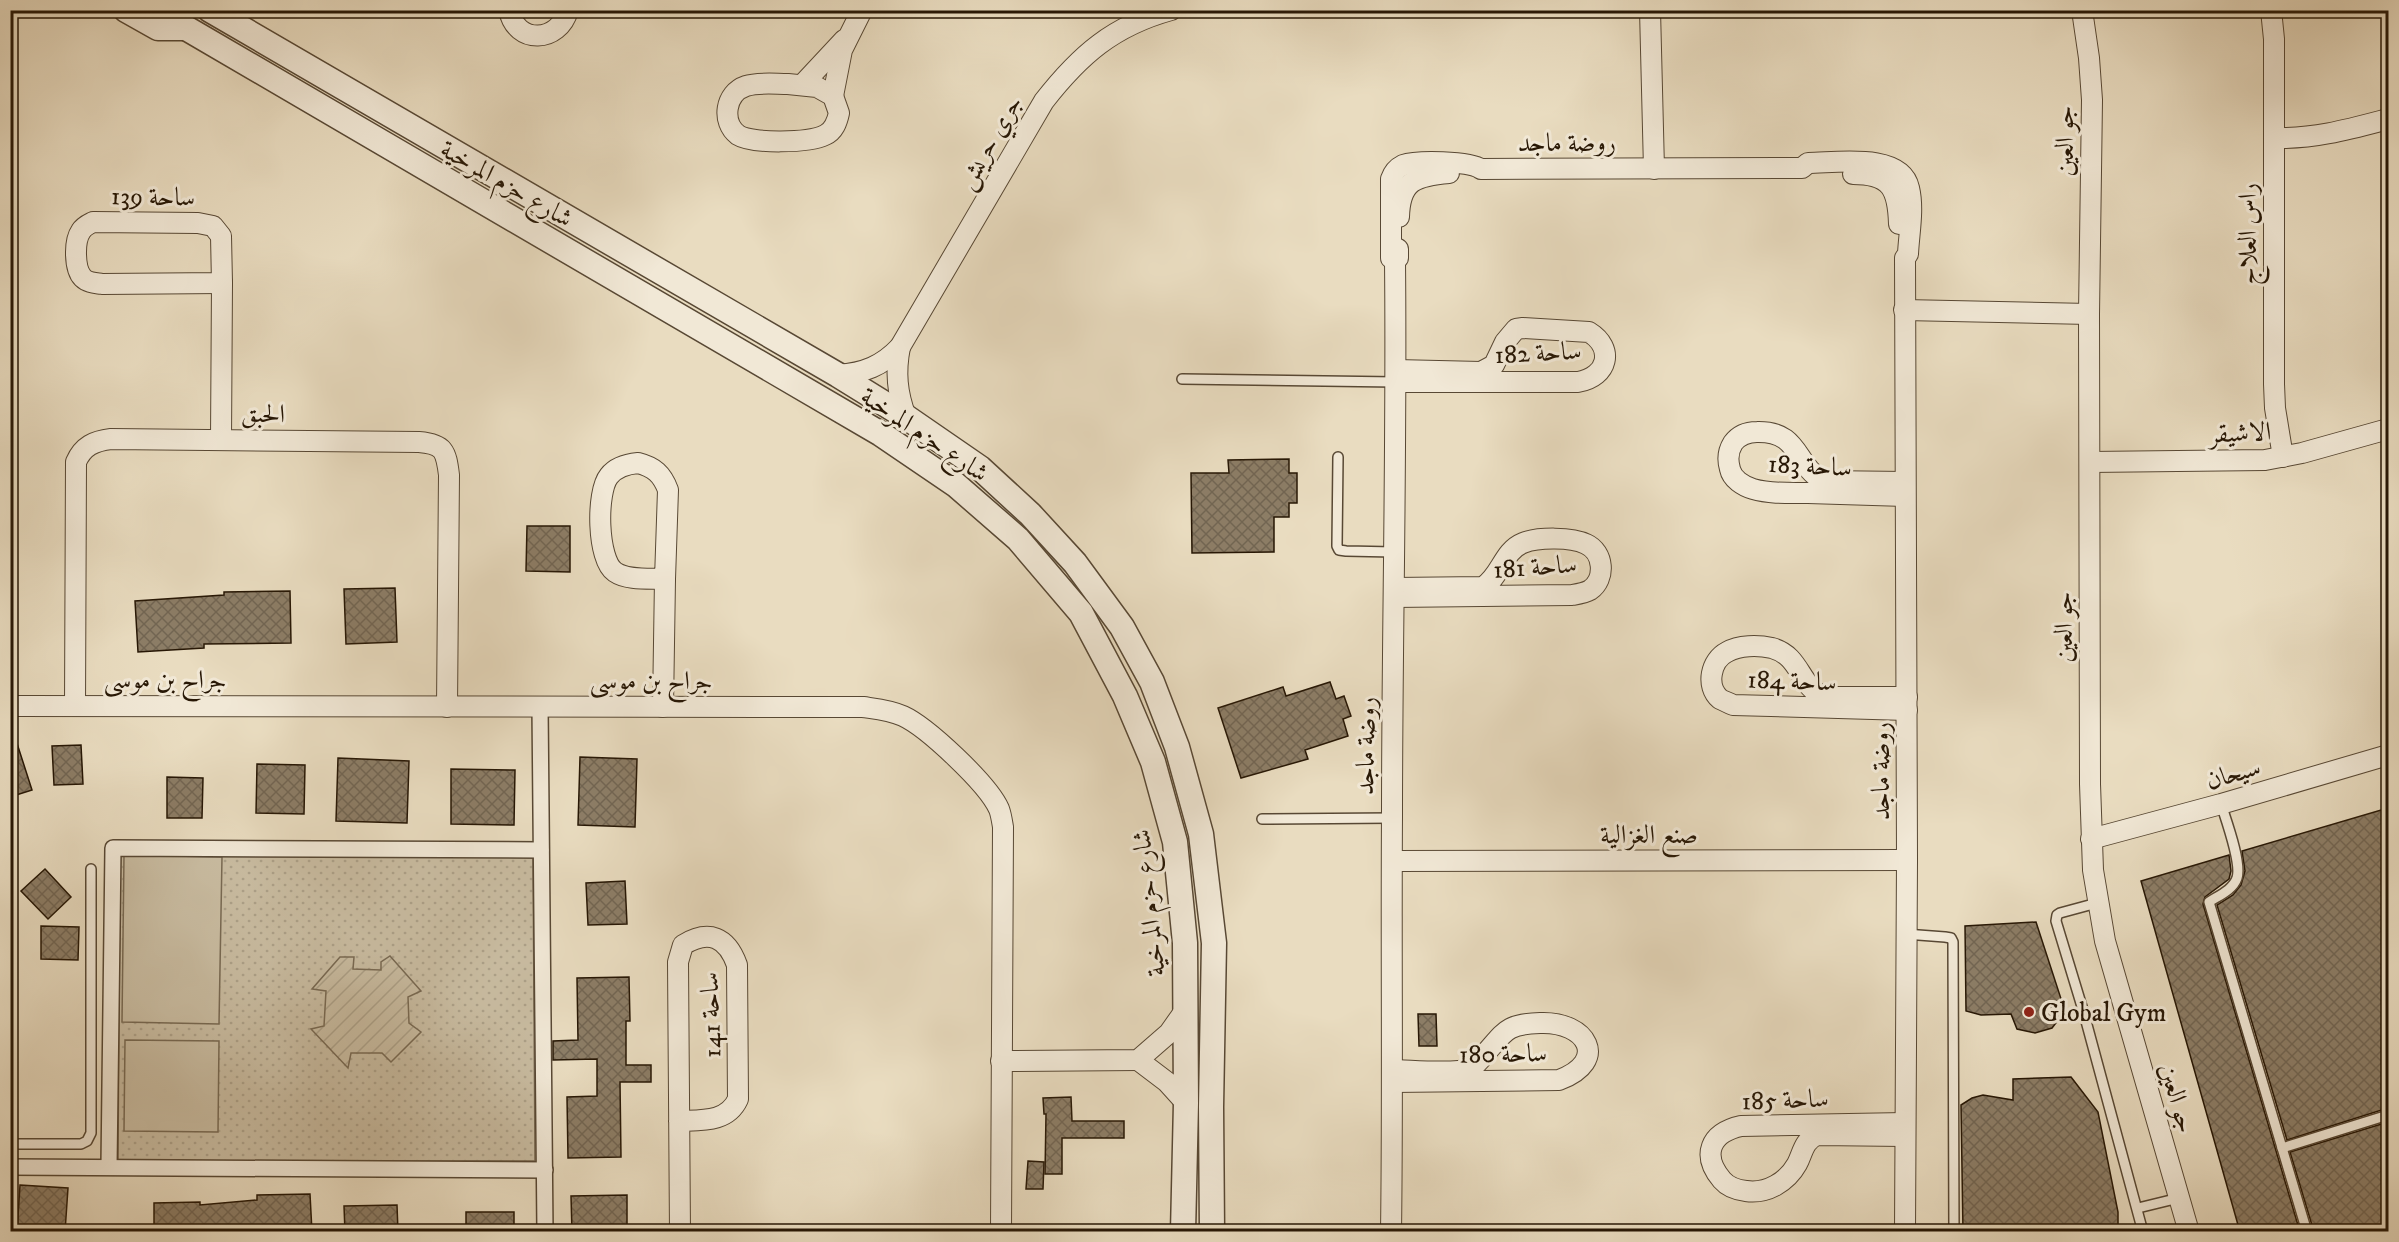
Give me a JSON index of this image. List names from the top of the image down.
{
  "streets": {
    "street": [
      "جو العين",
      "جري حريش",
      "روضة ماجد",
      "شارع حزم المرخية",
      "ساحة 139",
      "راس العلاج",
      "ساحة 182",
      "الحبق",
      "الاشيقر",
      "ساحة 183",
      "ساحة 181",
      "جراح بن موسى",
      "ساحة 184",
      "سيحان",
      "صنع الغزالية",
      "ساحة 141",
      "ساحة 180",
      "ساحة 185"
    ]
  },
  "crossings": [
    ["جو العين", "الاشيقر"],
    ["جو العين", "سيحان"],
    ["جري حريش", "شارع حزم المرخية"],
    ["روضة ماجد", "ساحة 182"],
    ["روضة ماجد", "ساحة 183"],
    ["روضة ماجد", "ساحة 181"],
    ["روضة ماجد", "ساحة 184"],
    ["روضة ماجد", "صنع الغزالية"],
    ["روضة ماجد", "ساحة 180"],
    ["روضة ماجد", "ساحة 185"],
    ["ساحة 139", "الحبق"],
    ["راس العلاج", "الاشيقر"],
    ["الحبق", "جراح بن موسى"]
  ],
  "places": ["Global Gym"]
}
